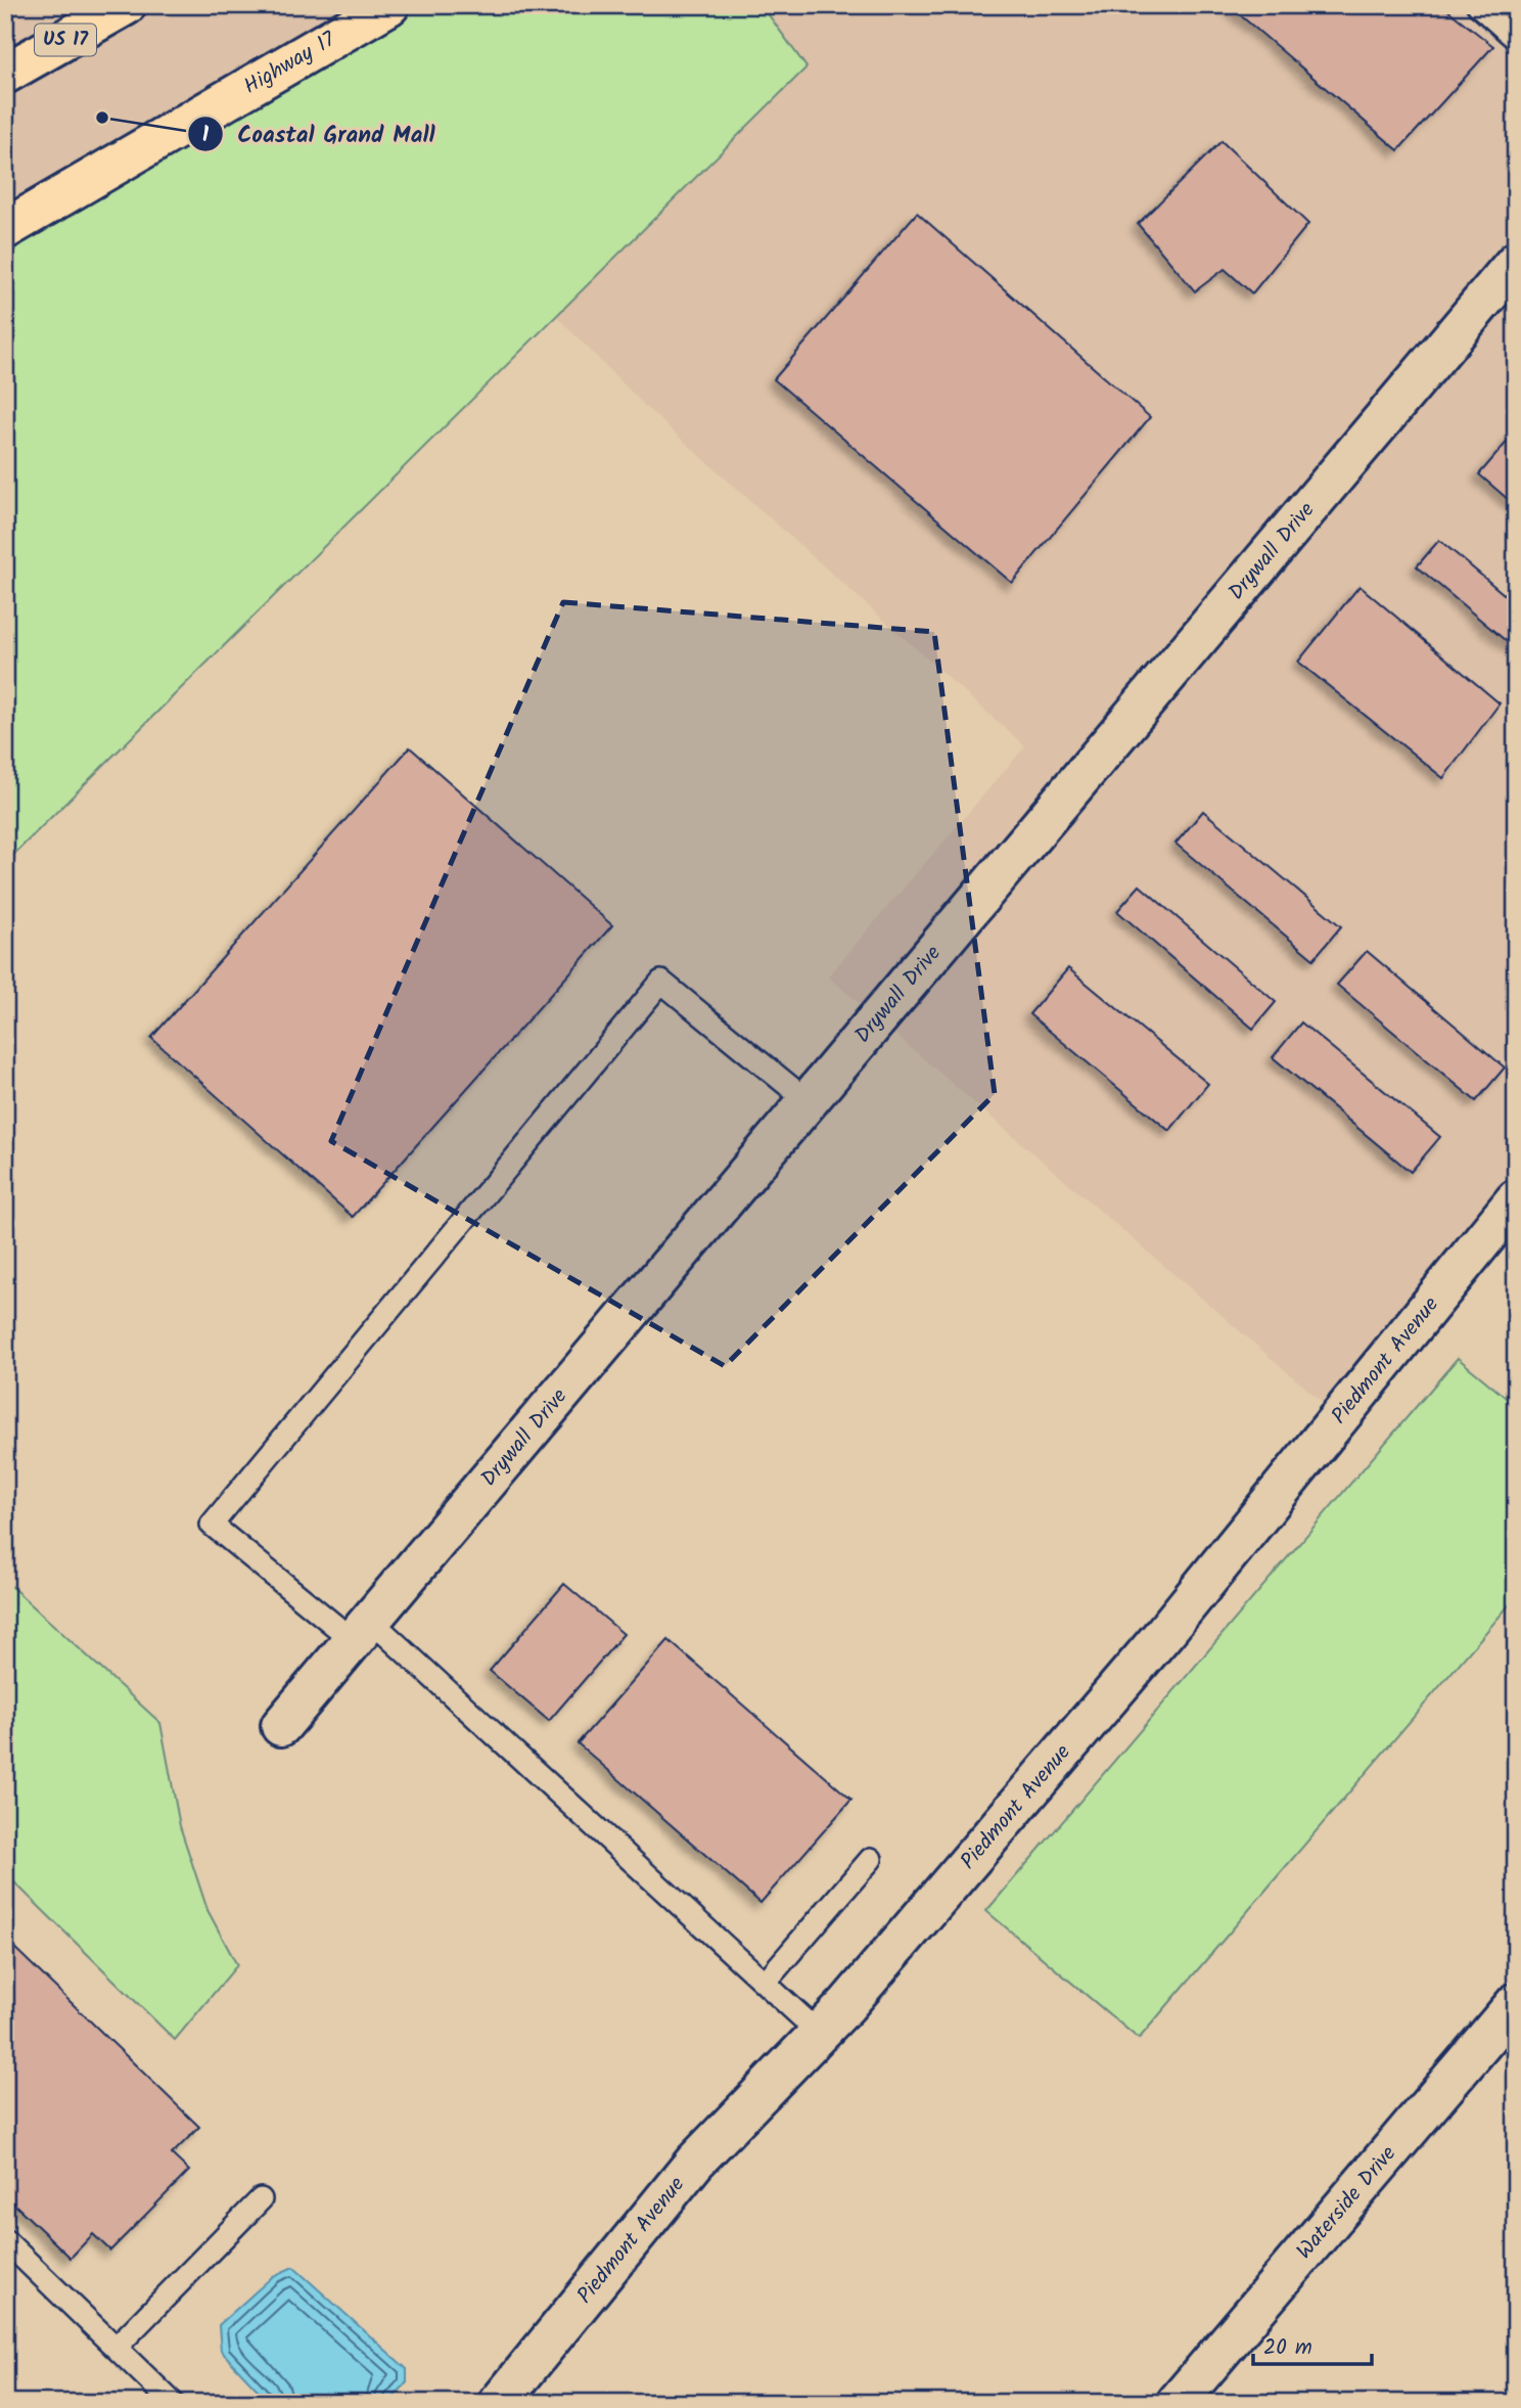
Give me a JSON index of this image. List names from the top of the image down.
{
  "streets": {
    "highway": ["US 17", "Highway 17"],
    "street": ["Drywall Drive", "Piedmont Avenue", "Waterside Drive"]
  },
  "places": ["Coastal Grand Mall"],
  "scale_bar": "20 m"
}
